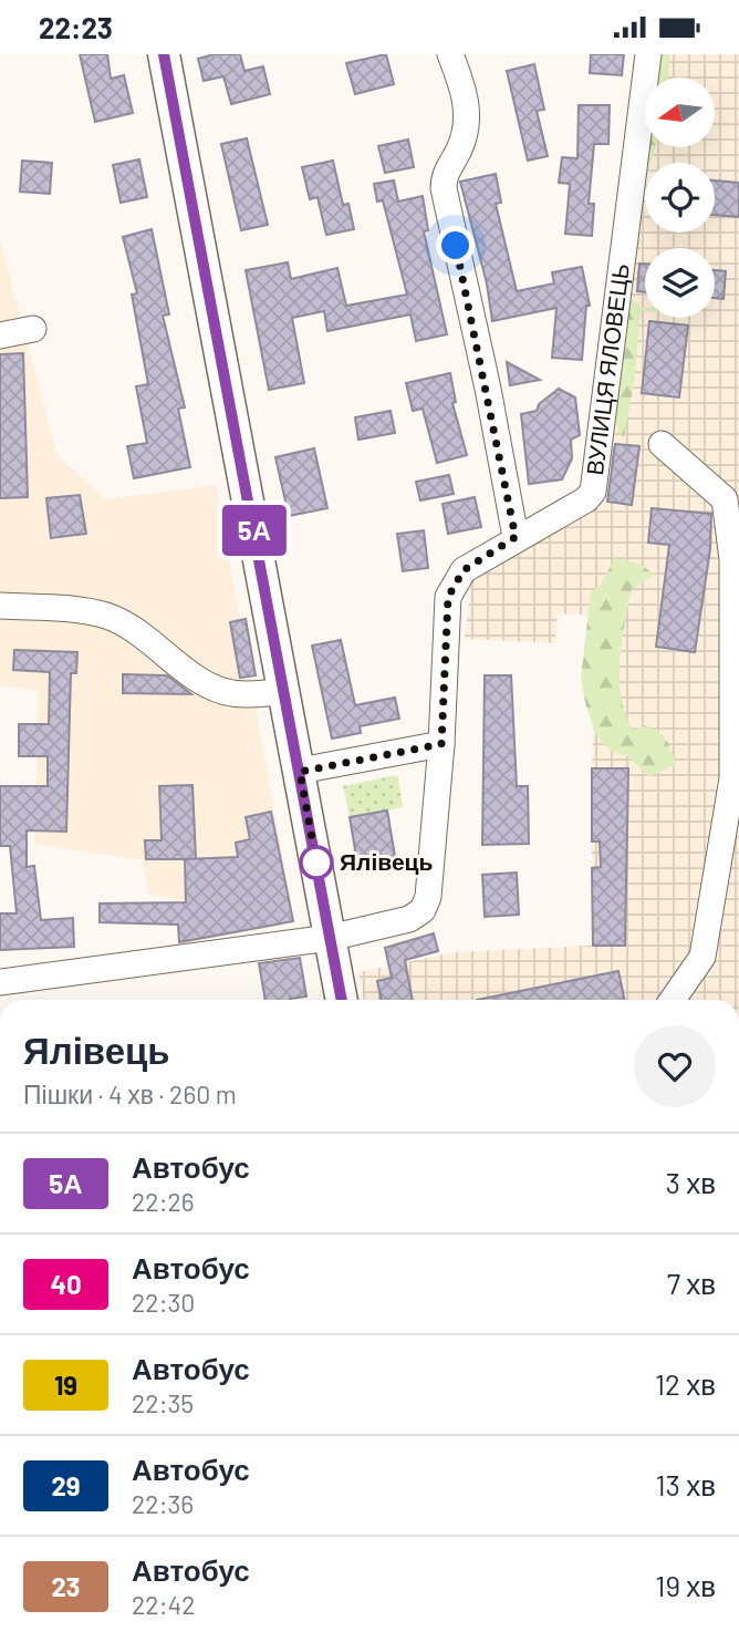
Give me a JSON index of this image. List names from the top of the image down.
{
  "streets": {
    "street": ["ВУЛИЦЯ ЯЛОВЕЦЬ"]
  },
  "places": ["Ялівець"],
  "lines": ["bus line 5А"],
  "north": "left",
  "page": {
    "status": "22:23",
    "on_map": "5А",
    "heading": ["Ялівець", "Пішки · 4 хв · 260 m"],
    "list": [
      {
        "mark": "5А",
        "name": "Автобус",
        "note": "22:26",
        "value": "3 хв"
      },
      {
        "mark": "40",
        "name": "Автобус",
        "note": "22:30",
        "value": "7 хв"
      },
      {
        "mark": "19",
        "name": "Автобус",
        "note": "22:35",
        "value": "12 хв"
      },
      {
        "mark": "29",
        "name": "Автобус",
        "note": "22:36",
        "value": "13 хв"
      },
      {
        "mark": "23",
        "name": "Автобус",
        "note": "22:42",
        "value": "19 хв"
      }
    ]
  }
}
